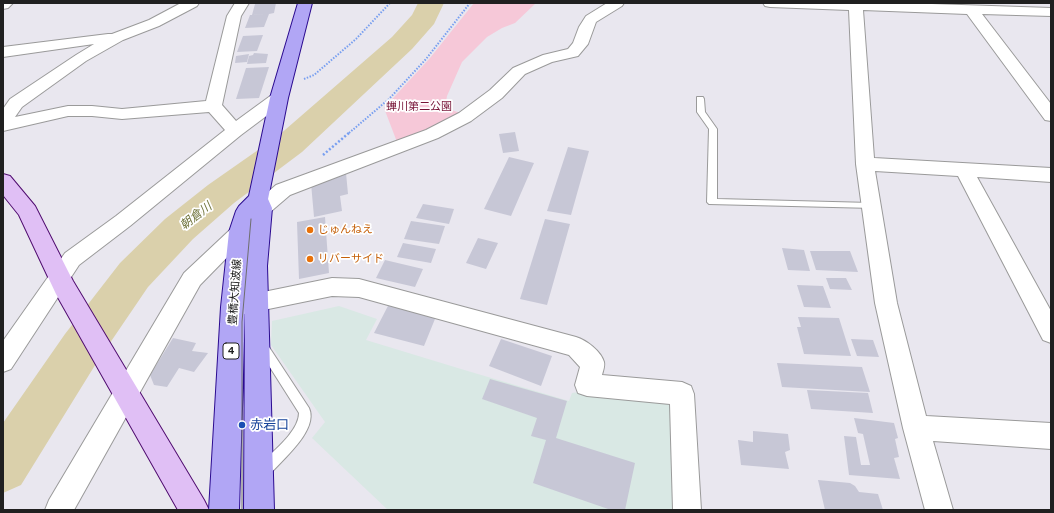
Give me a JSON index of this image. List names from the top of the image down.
{
  "streets": {
    "main road": ["豊橋大知波線", "4"]
  },
  "water": ["朝倉川"],
  "parks": ["蝉川第二公園"],
  "places": ["じゅんねえ", "リバーサイド", "赤岩口"]
}
